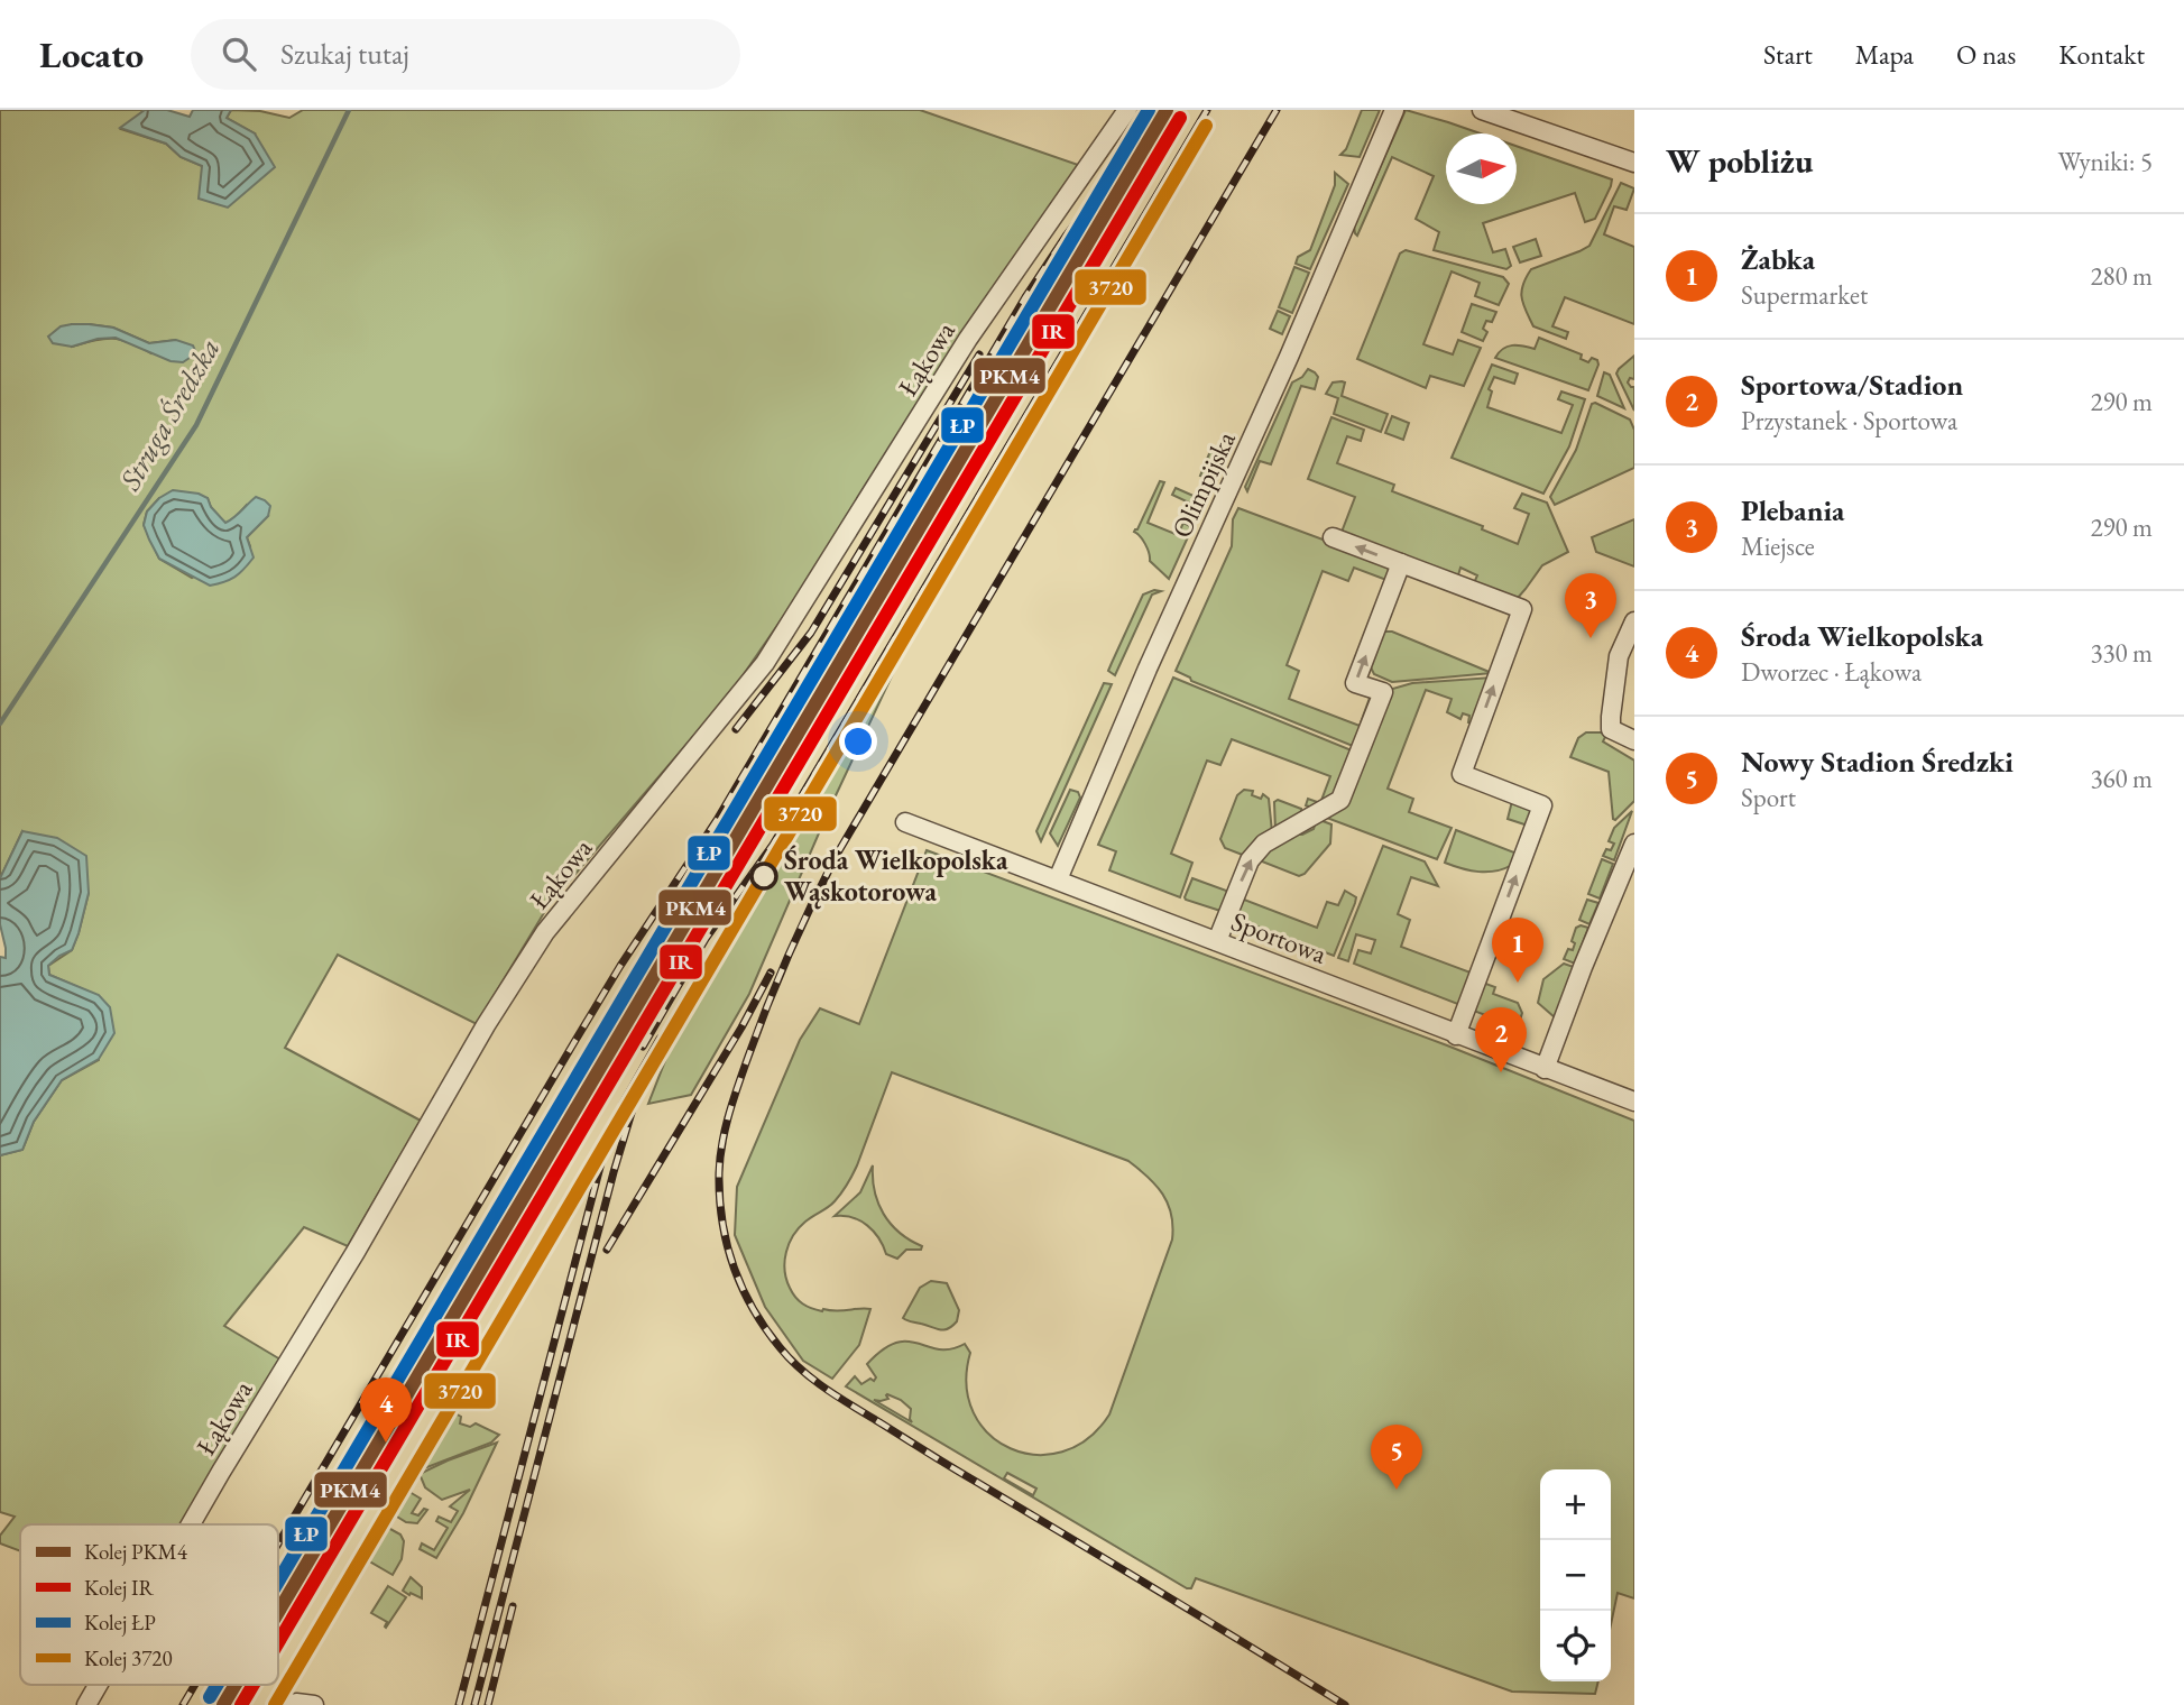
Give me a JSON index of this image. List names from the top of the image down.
{
  "streets": {
    "street": ["Łąkowa", "Olimpijska", "Sportowa"]
  },
  "crossings": [
    ["Olimpijska", "Sportowa"]
  ],
  "water": ["Struga Średzka"],
  "places": ["Środa Wielkopolska Wąskotorowa"],
  "lines": [
    "rail line PKM4",
    "rail line ŁP",
    "rail line IR",
    "rail line 3720"
  ],
  "legend": [
    "Kolej PKM4",
    "Kolej IR",
    "Kolej ŁP",
    "Kolej 3720"
  ],
  "north": "right",
  "page": {
    "header": "Locato",
    "search": "Szukaj tutaj",
    "nav": [
      "Start",
      "Mapa",
      "O nas",
      "Kontakt"
    ],
    "heading": ["W pobliżu", "Wyniki: 5"],
    "list": [
      {
        "mark": "1",
        "name": "Żabka",
        "note": "Supermarket",
        "value": "280 m"
      },
      {
        "mark": "2",
        "name": "Sportowa/Stadion",
        "note": "Przystanek · Sportowa",
        "value": "290 m"
      },
      {
        "mark": "3",
        "name": "Plebania",
        "note": "Miejsce",
        "value": "290 m"
      },
      {
        "mark": "4",
        "name": "Środa Wielkopolska",
        "note": "Dworzec · Łąkowa",
        "value": "330 m"
      },
      {
        "mark": "5",
        "name": "Nowy Stadion Średzki",
        "note": "Sport",
        "value": "360 m"
      }
    ],
    "pins": [
      "3",
      "1",
      "2",
      "4",
      "5"
    ],
    "map_buttons": ["+", "−"]
  }
}
